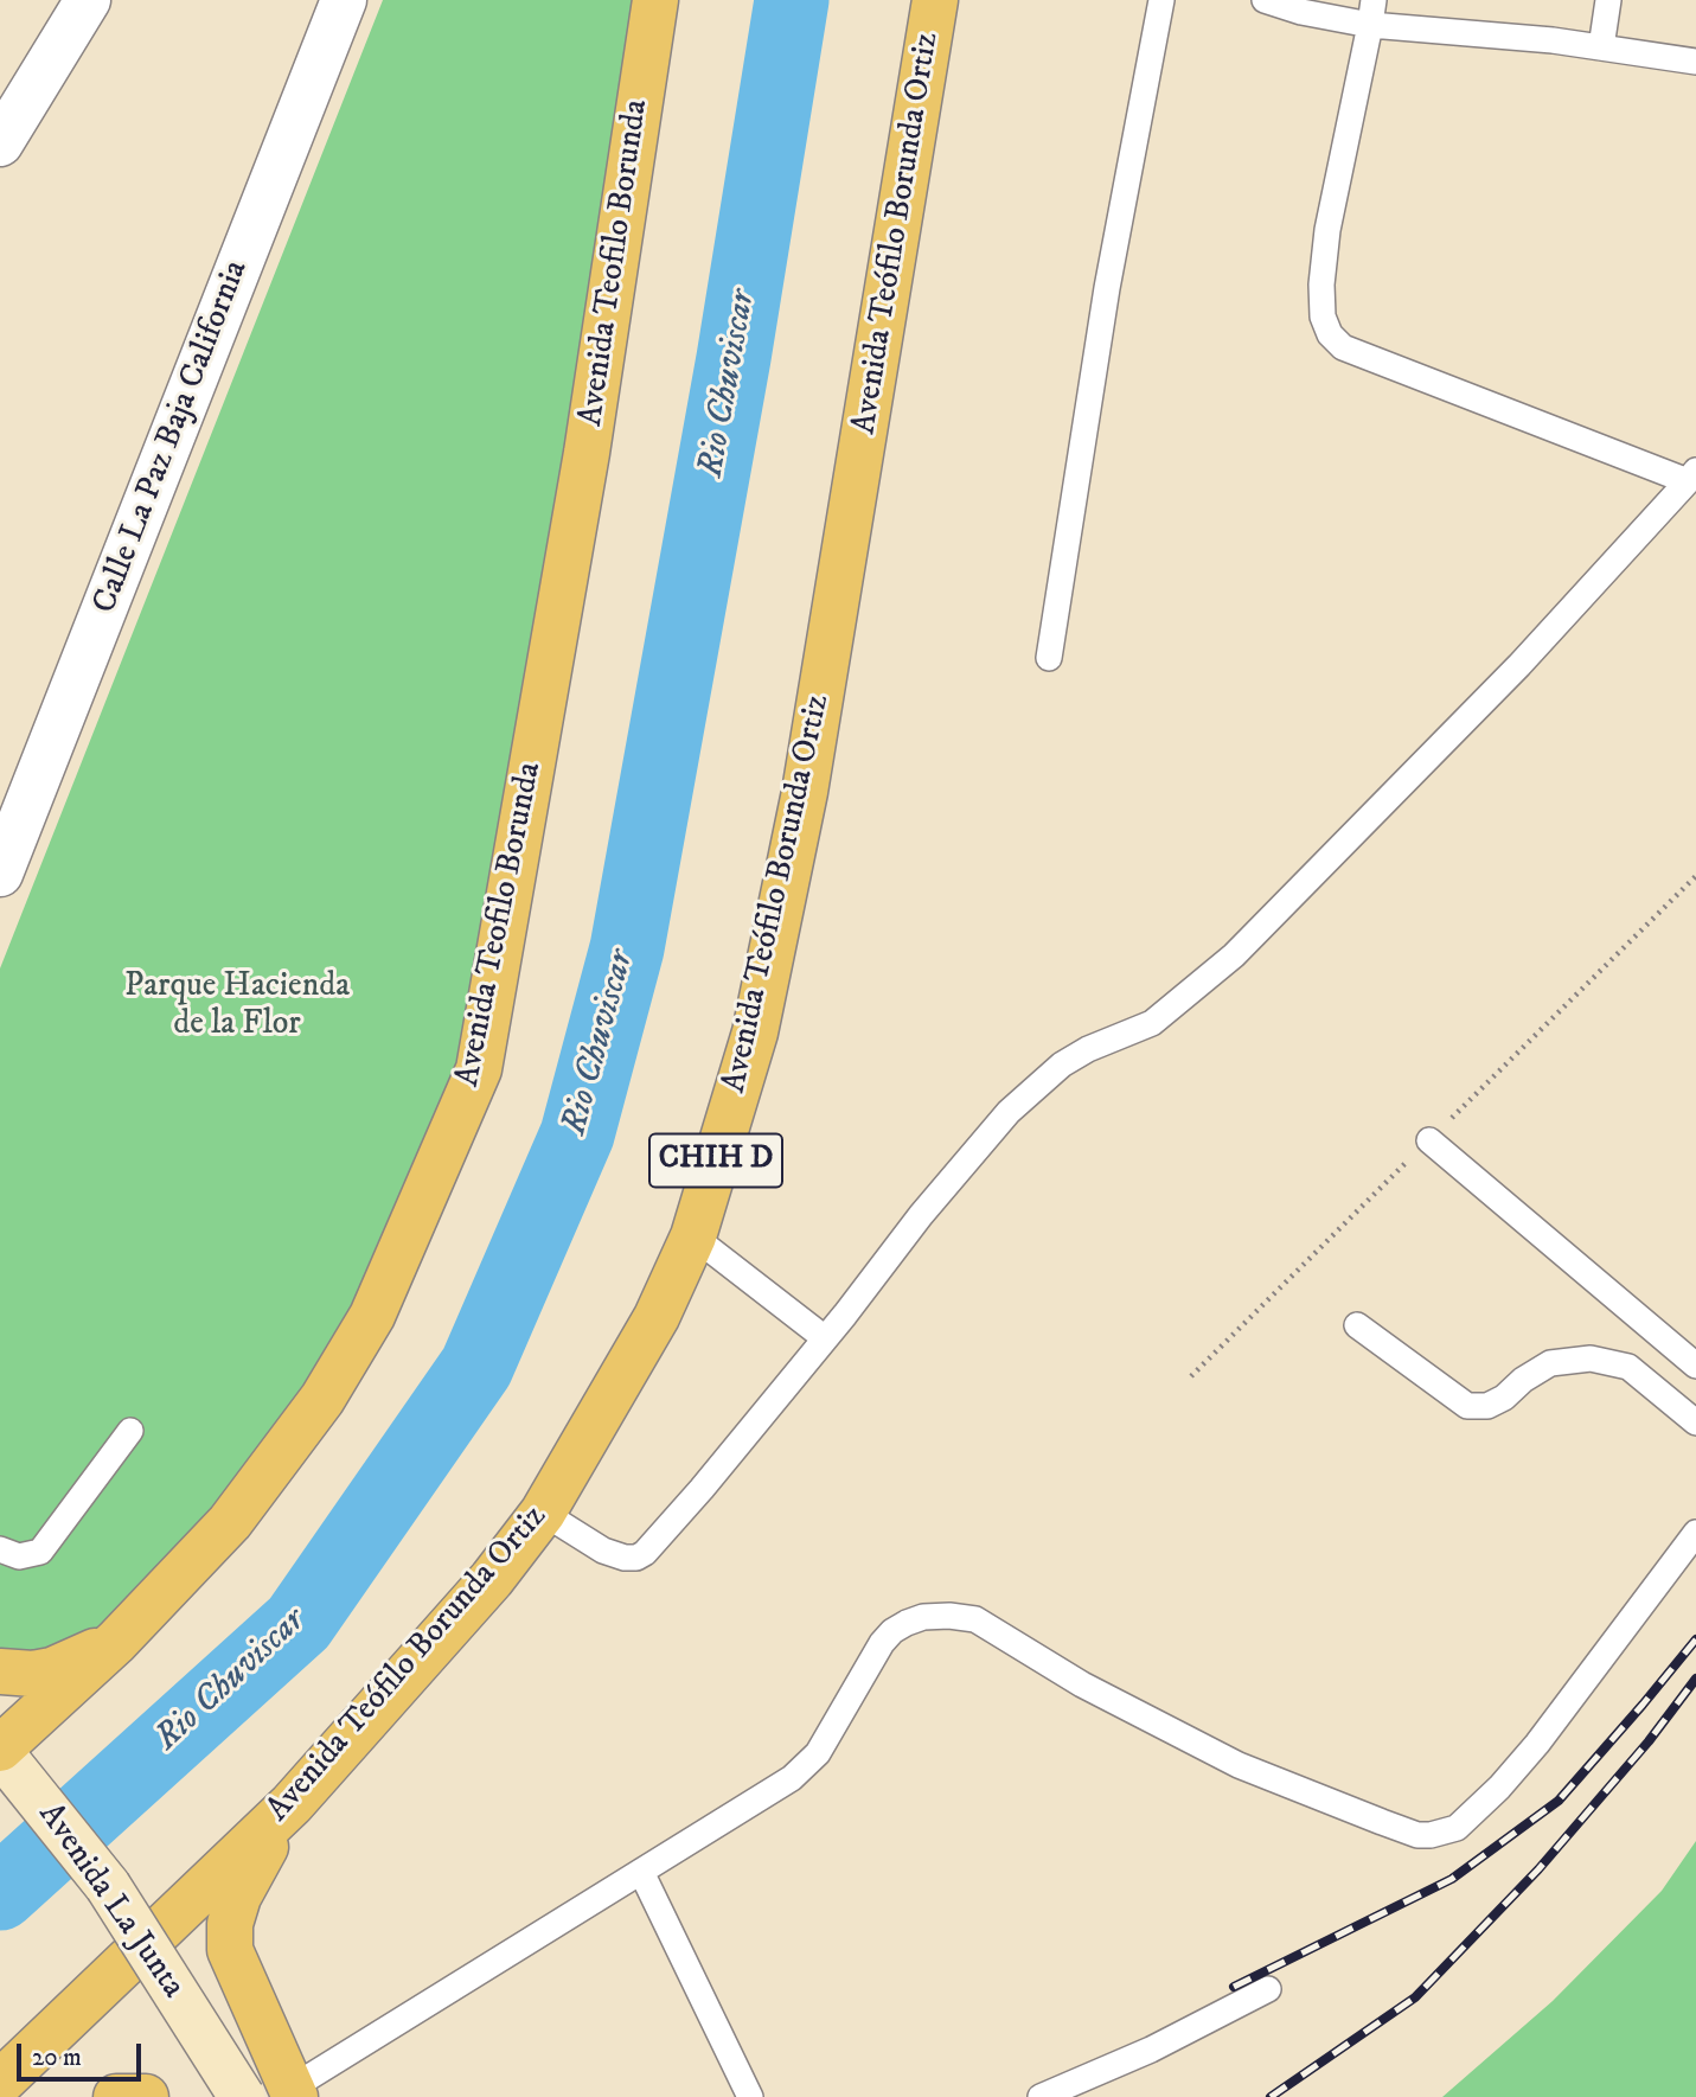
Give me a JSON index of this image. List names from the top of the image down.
{
  "streets": {
    "main road": [
      "Avenida Teófilo Borunda Ortiz",
      "Avenida Teofilo Borunda",
      "CHIH D",
      "Avenida La Junta"
    ],
    "street": ["Calle La Paz Baja California"]
  },
  "crossings": [
    ["Avenida Teofilo Borunda", "Avenida La Junta"]
  ],
  "water": ["Rio Chuviscar"],
  "parks": ["Parque Hacienda de la Flor"],
  "scale_bar": "20 m"
}
